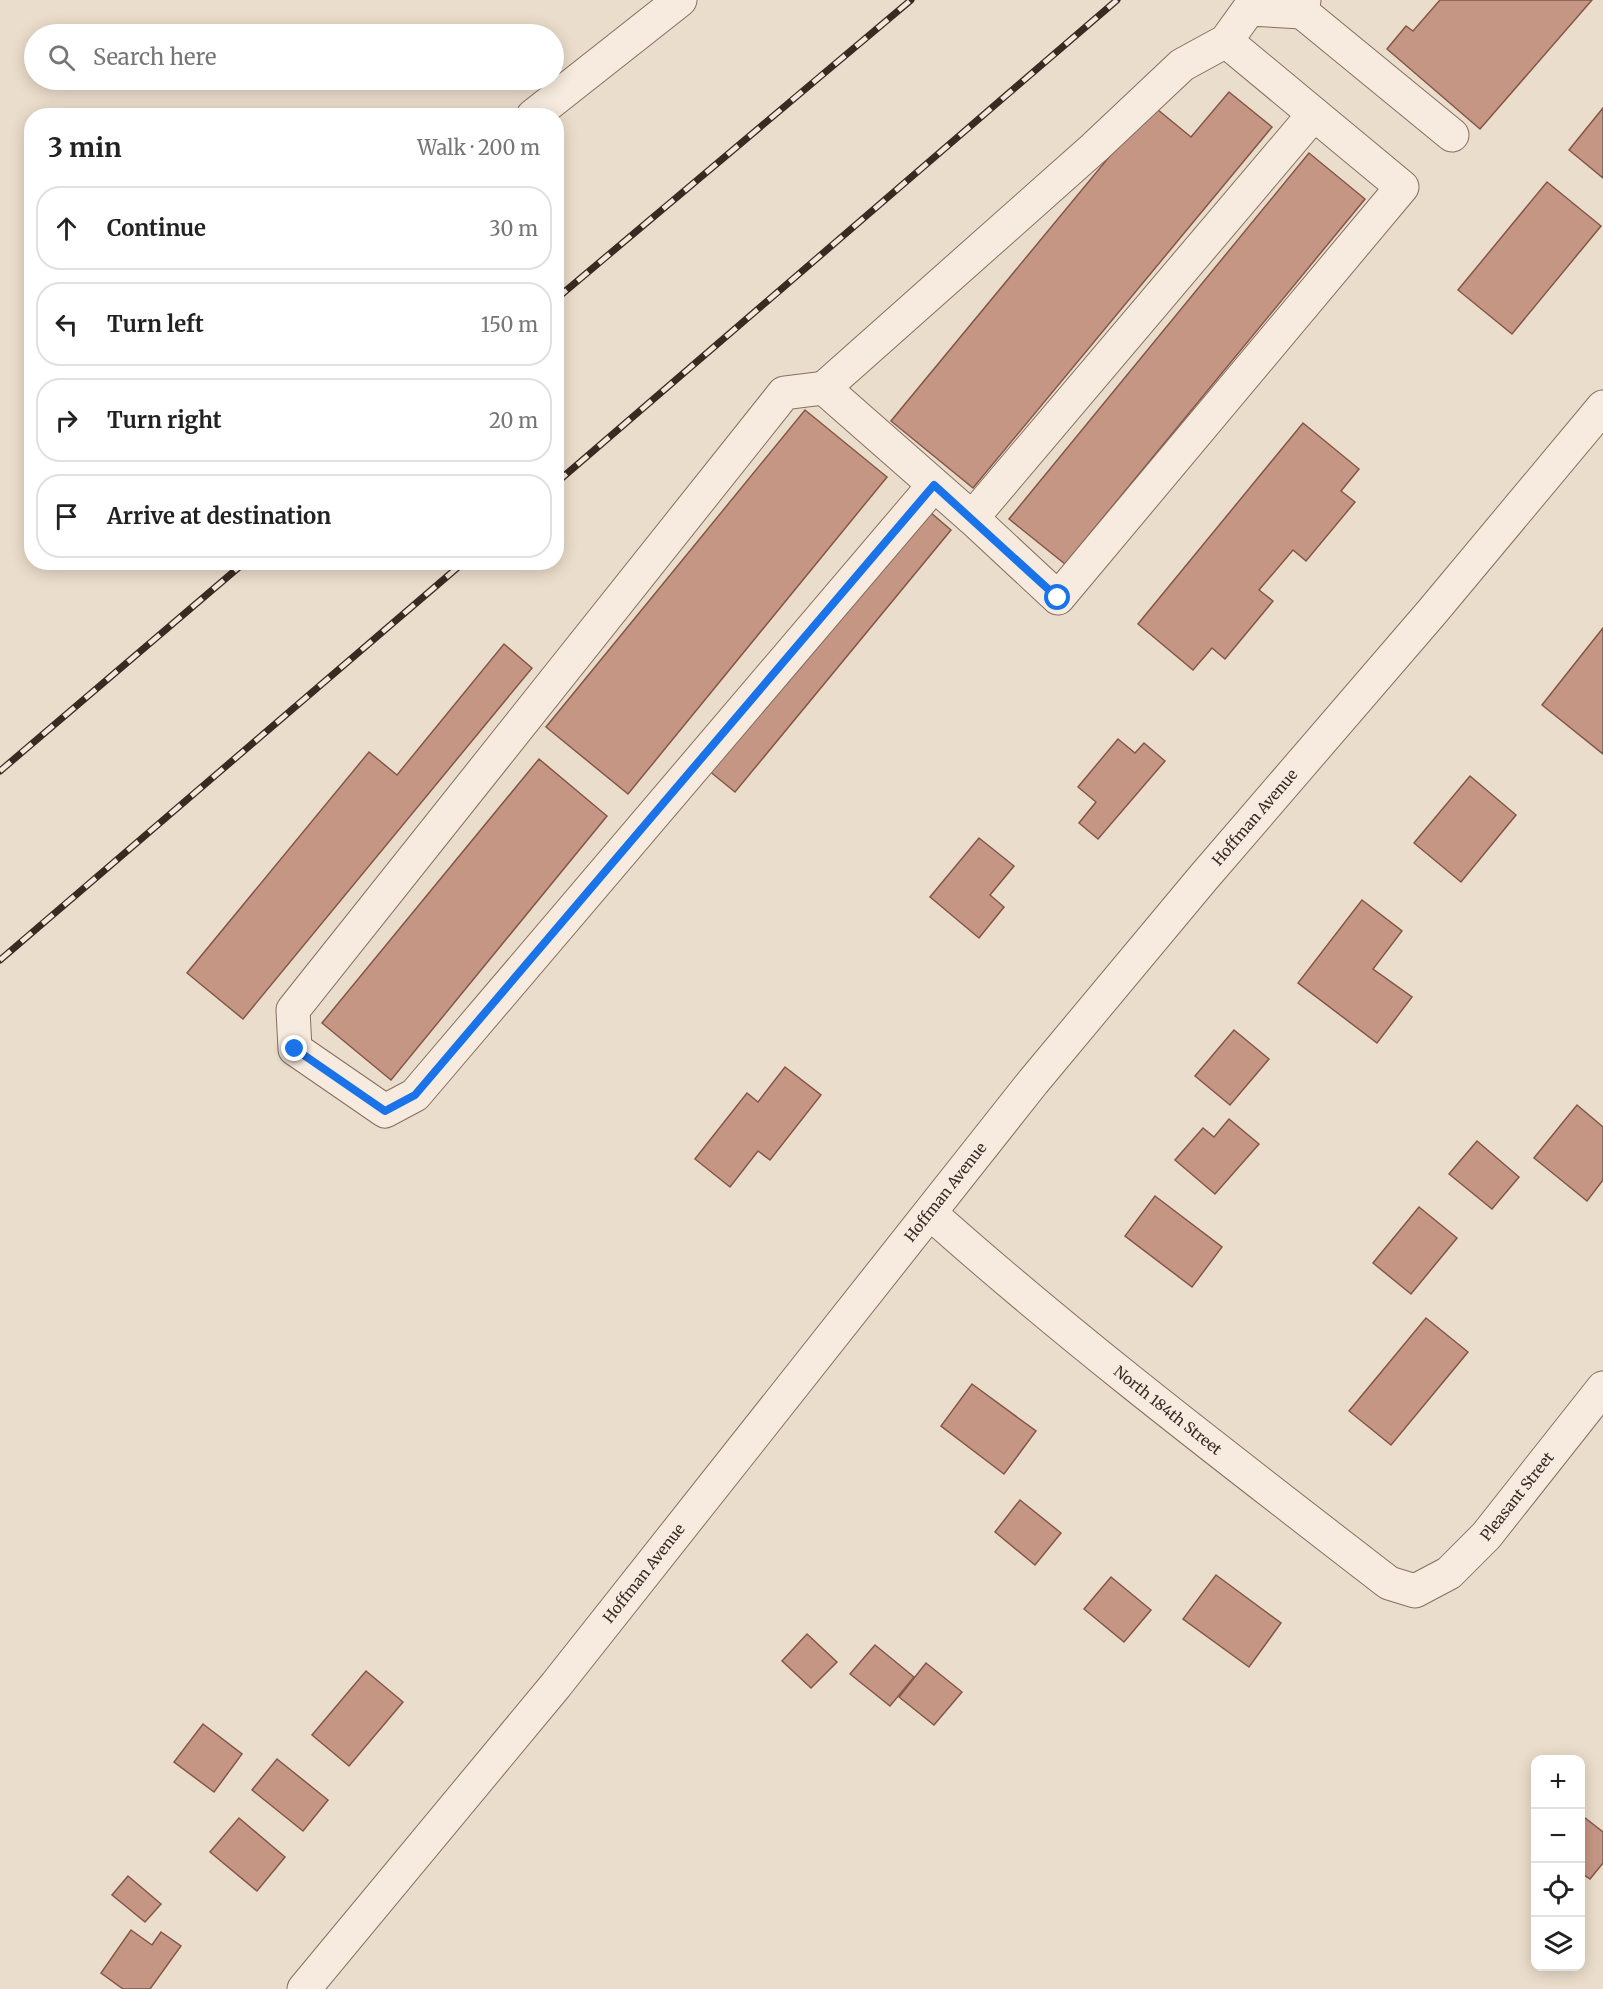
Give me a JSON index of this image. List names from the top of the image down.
{
  "streets": {
    "street": ["Hoffman Avenue", "North 184th Street", "Pleasant Street"]
  },
  "crossings": [
    ["Hoffman Avenue", "North 184th Street"],
    ["North 184th Street", "Pleasant Street"]
  ],
  "page": {
    "search": "Search here",
    "heading": ["3 min", "Walk · 200 m"],
    "list": [
      ["Continue", "30 m"],
      ["Turn left", "150 m"],
      ["Turn right", "20 m"],
      "Arrive at destination"
    ],
    "map_buttons": ["+", "−"]
  }
}
